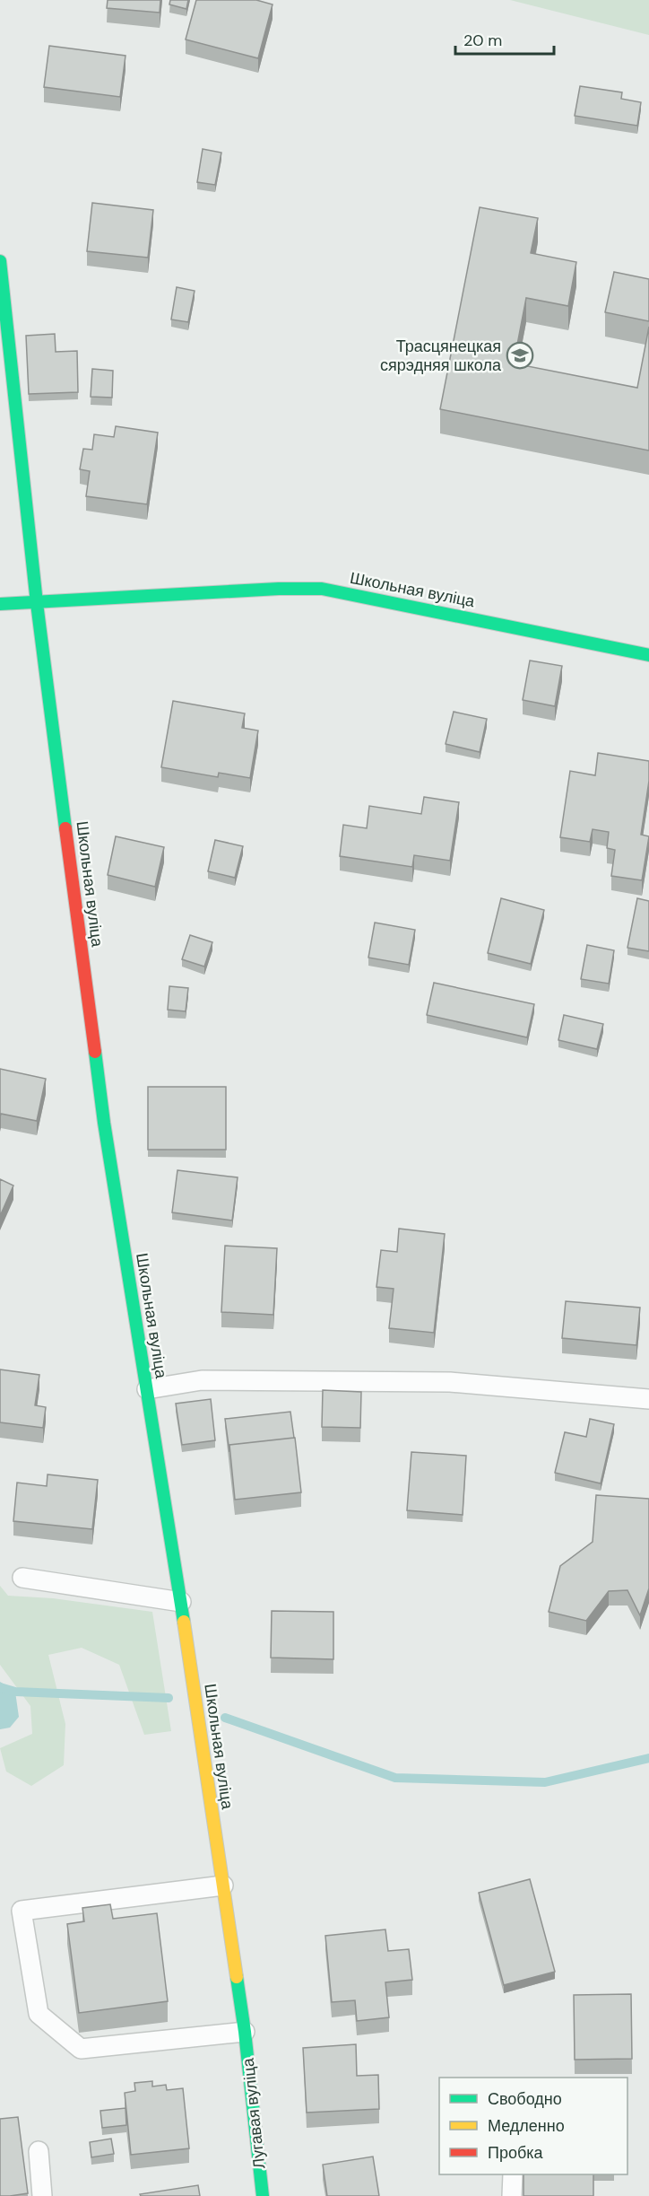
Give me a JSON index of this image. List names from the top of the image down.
{
  "streets": {
    "street": ["Школьная вуліца", "Лугавая вуліца"]
  },
  "crossings": [
    ["Школьная вуліца", "Лугавая вуліца"]
  ],
  "places": {
    "school or university": ["Трасцянецкая сярэдняя школа"]
  },
  "legend": ["Свободно", "Медленно", "Пробка"],
  "scale_bar": "20 m"
}
